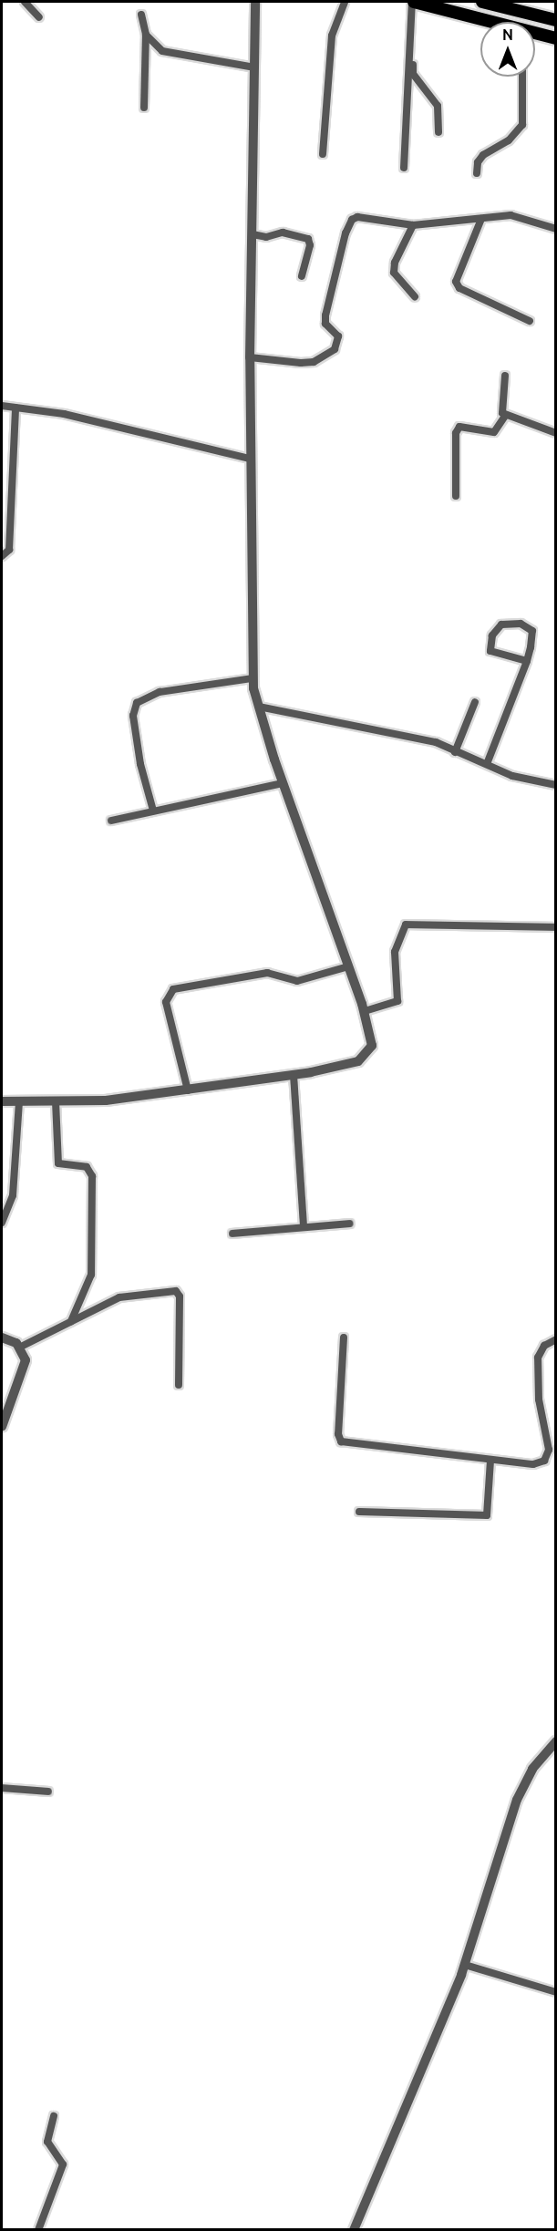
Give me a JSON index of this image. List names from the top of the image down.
{
  "north": "top"
}
